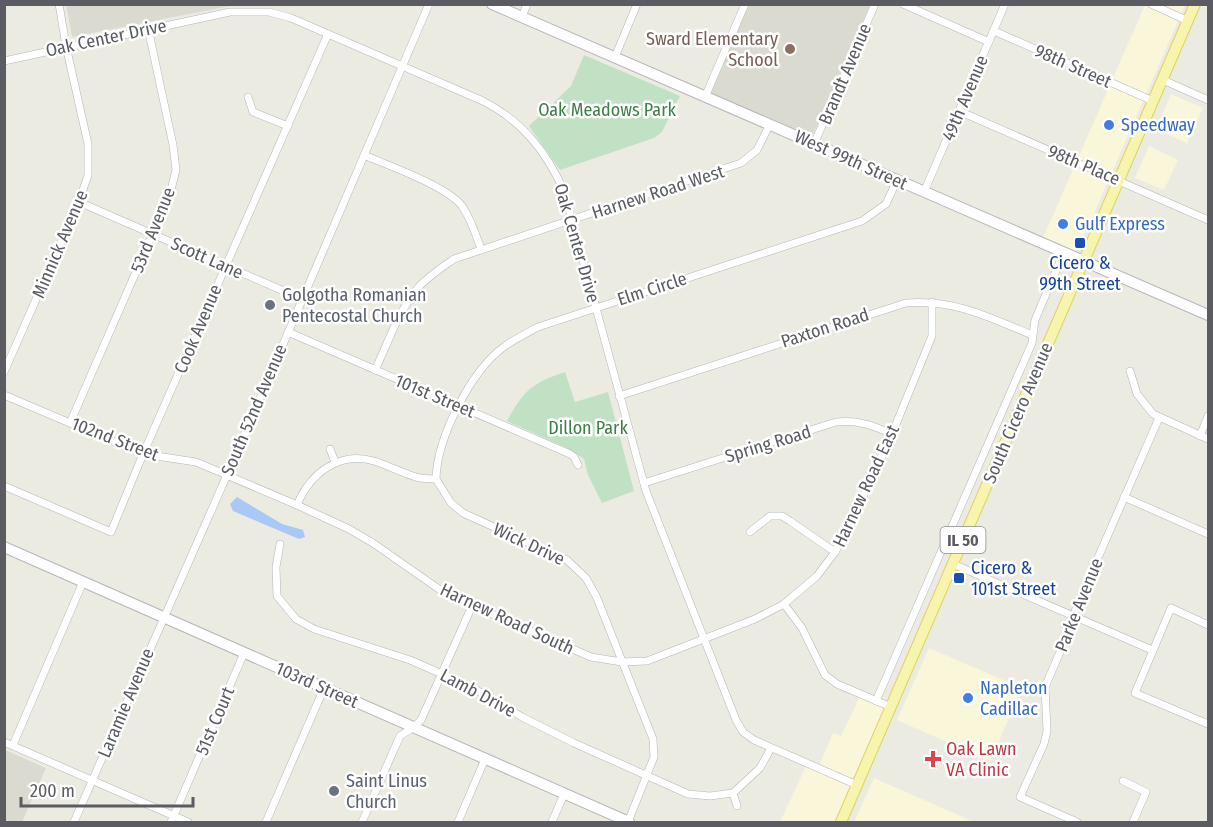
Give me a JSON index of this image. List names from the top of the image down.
{
  "streets": {
    "main road": ["South Cicero Avenue", "IL 50"],
    "street": [
      "Oak Center Drive",
      "98th Street",
      "Brandt Avenue",
      "49th Avenue",
      "West 99th Street",
      "98th Place",
      "Harnew Road West",
      "53rd Avenue",
      "Minnick Avenue",
      "Scott Lane",
      "Elm Circle",
      "Paxton Road",
      "Cook Avenue",
      "101st Street",
      "South 52nd Avenue",
      "102nd Street",
      "Spring Road",
      "Harnew Road East",
      "Wick Drive",
      "Parke Avenue",
      "Harnew Road South",
      "103rd Street",
      "Lamb Drive",
      "Laramie Avenue",
      "51st Court"
    ]
  },
  "crossings": [
    ["Oak Center Drive", "Harnew Road West"],
    ["Oak Center Drive", "53rd Avenue"],
    ["Oak Center Drive", "Minnick Avenue"],
    ["Oak Center Drive", "Elm Circle"],
    ["Oak Center Drive", "Paxton Road"],
    ["Oak Center Drive", "Cook Avenue"],
    ["Oak Center Drive", "South 52nd Avenue"],
    ["Oak Center Drive", "South Cicero Avenue"],
    ["Oak Center Drive", "Spring Road"],
    ["Oak Center Drive", "Harnew Road East"],
    ["Oak Center Drive", "Harnew Road South"],
    ["98th Street", "49th Avenue"],
    ["98th Street", "South Cicero Avenue"],
    ["Brandt Avenue", "West 99th Street"],
    ["49th Avenue", "West 99th Street"],
    ["49th Avenue", "98th Place"],
    ["West 99th Street", "Harnew Road West"],
    ["West 99th Street", "Elm Circle"],
    ["West 99th Street", "South Cicero Avenue"],
    ["98th Place", "South Cicero Avenue"],
    ["Harnew Road West", "101st Street"],
    ["53rd Avenue", "Scott Lane"],
    ["53rd Avenue", "102nd Street"],
    ["Minnick Avenue", "Scott Lane"],
    ["Scott Lane", "Cook Avenue"],
    ["Scott Lane", "South 52nd Avenue"],
    ["Elm Circle", "101st Street"],
    ["Elm Circle", "Wick Drive"],
    ["Paxton Road", "South Cicero Avenue"],
    ["Paxton Road", "Harnew Road East"],
    ["Cook Avenue", "102nd Street"],
    ["101st Street", "South 52nd Avenue"],
    ["South 52nd Avenue", "102nd Street"],
    ["South 52nd Avenue", "Harnew Road South"],
    ["South 52nd Avenue", "103rd Street"],
    ["South 52nd Avenue", "Laramie Avenue"],
    ["102nd Street", "Harnew Road South"],
    ["Spring Road", "Harnew Road East"],
    ["Harnew Road East", "Harnew Road South"],
    ["Wick Drive", "Harnew Road South"],
    ["Wick Drive", "103rd Street"],
    ["Wick Drive", "Lamb Drive"],
    ["103rd Street", "Laramie Avenue"],
    ["103rd Street", "51st Court"]
  ],
  "parks": ["Oak Meadows Park", "Dillon Park"],
  "places": {
    "other": [
      "Sward Elementary School",
      "Speedway",
      "Gulf Express",
      "Golgotha Romanian Pentecostal Church",
      "Napleton Cadillac",
      "Saint Linus Church"
    ],
    "transit": ["Cicero & 99th Street", "Cicero & 101st Street"],
    "health": ["Oak Lawn VA Clinic"]
  },
  "scale_bar": "200 m"
}
